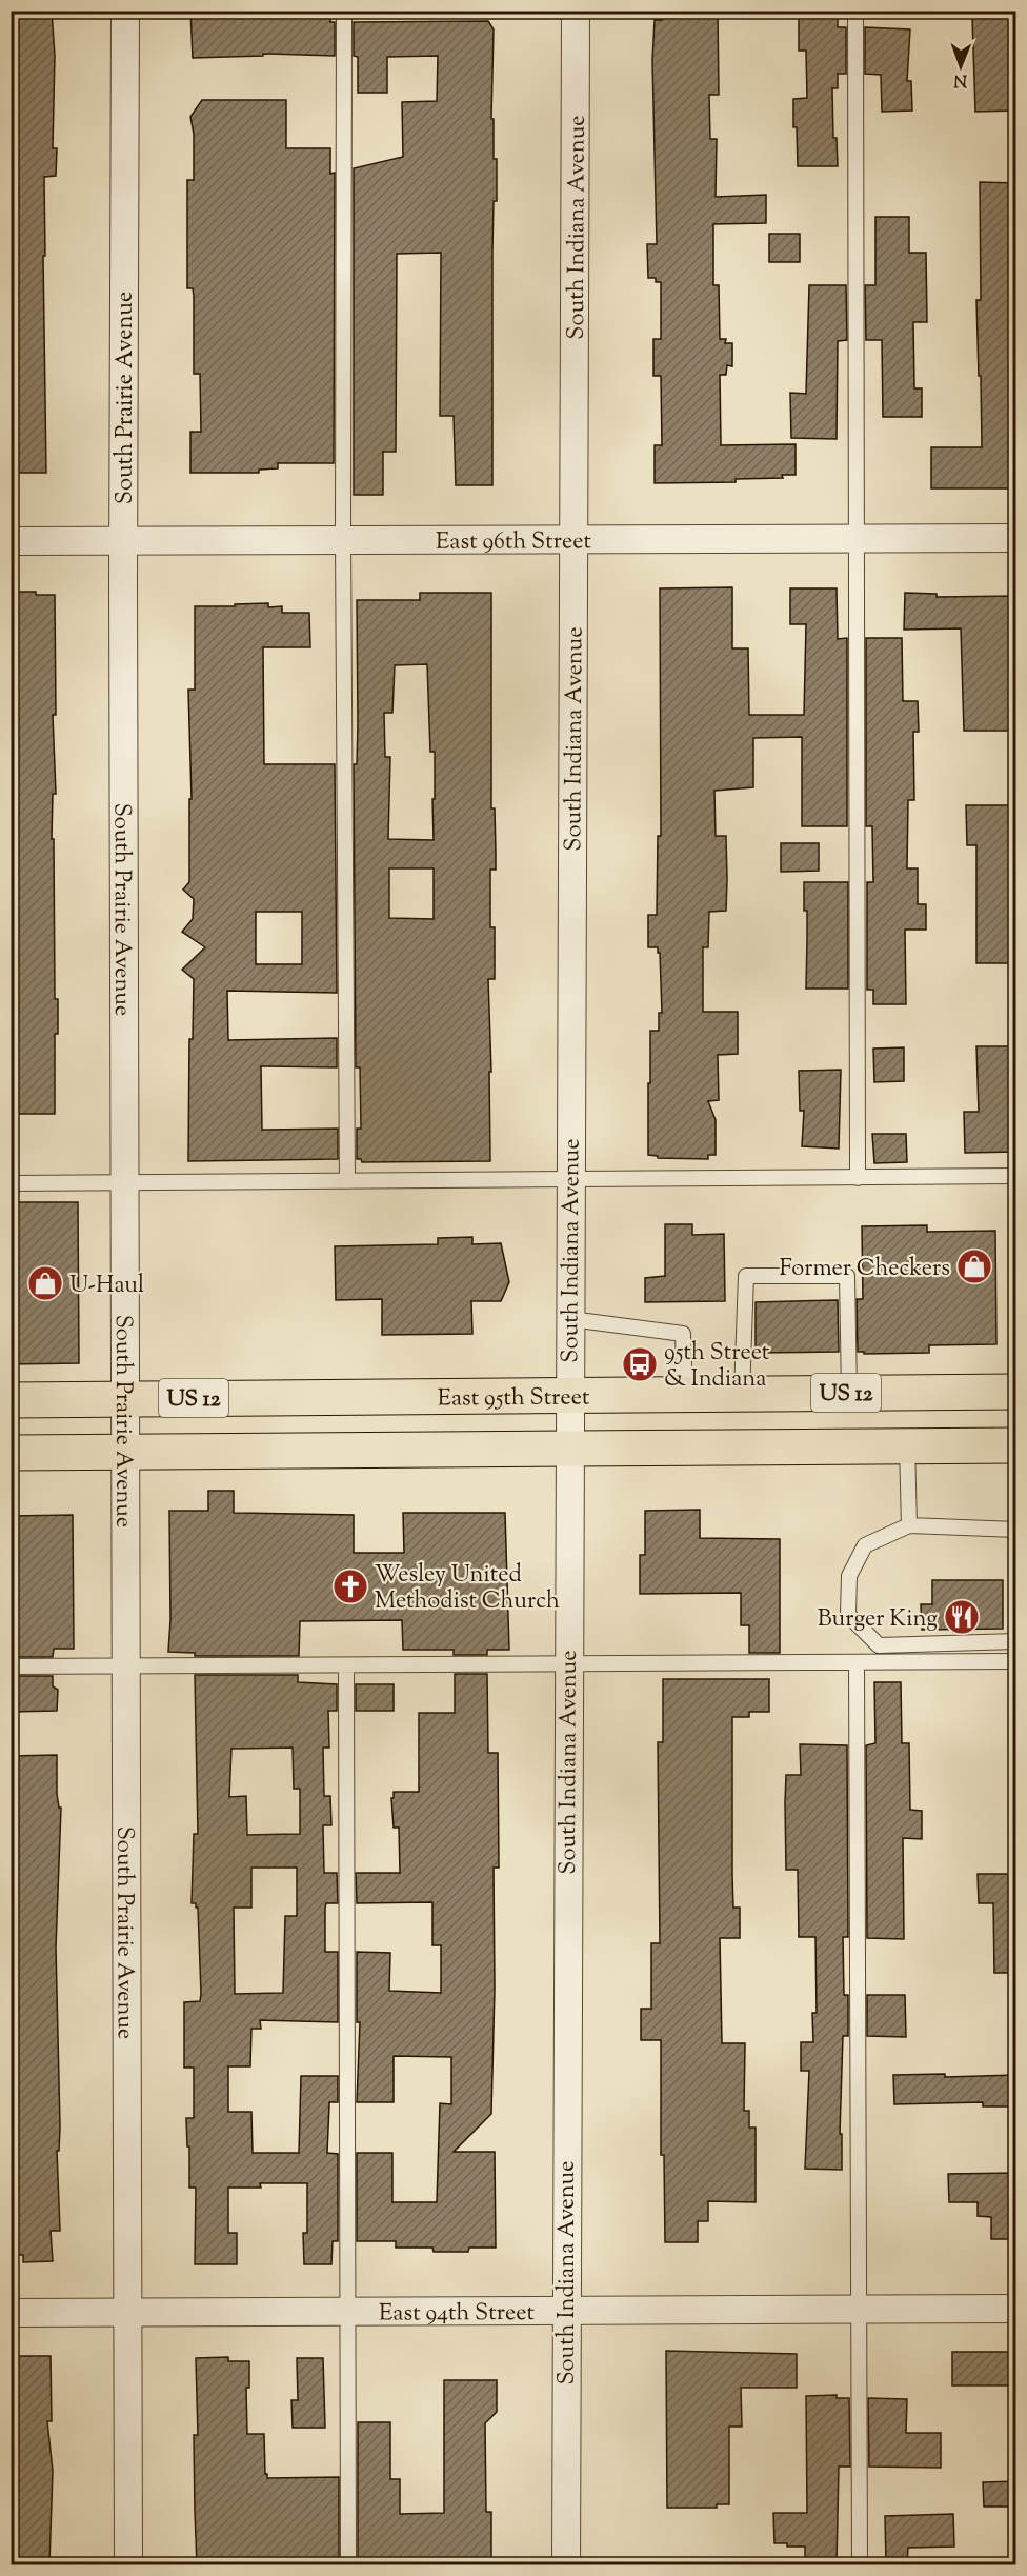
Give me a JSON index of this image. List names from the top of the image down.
{
  "streets": {
    "main road": ["US 12", "East 95th Street"],
    "street": [
      "South Indiana Avenue",
      "South Prairie Avenue",
      "East 96th Street",
      "East 94th Street"
    ]
  },
  "crossings": [
    ["South Indiana Avenue", "East 96th Street"],
    ["South Indiana Avenue", "US 12"],
    ["South Indiana Avenue", "East 95th Street"],
    ["South Indiana Avenue", "East 94th Street"],
    ["South Prairie Avenue", "East 96th Street"],
    ["South Prairie Avenue", "US 12"],
    ["South Prairie Avenue", "East 95th Street"],
    ["South Prairie Avenue", "East 94th Street"]
  ],
  "places": {
    "shop": ["Former Checkers", "U-Haul"],
    "bus stop": ["95th Street & Indiana"],
    "church": ["Wesley United Methodist Church"],
    "restaurant": ["Burger King"]
  },
  "north": "bottom"
}
